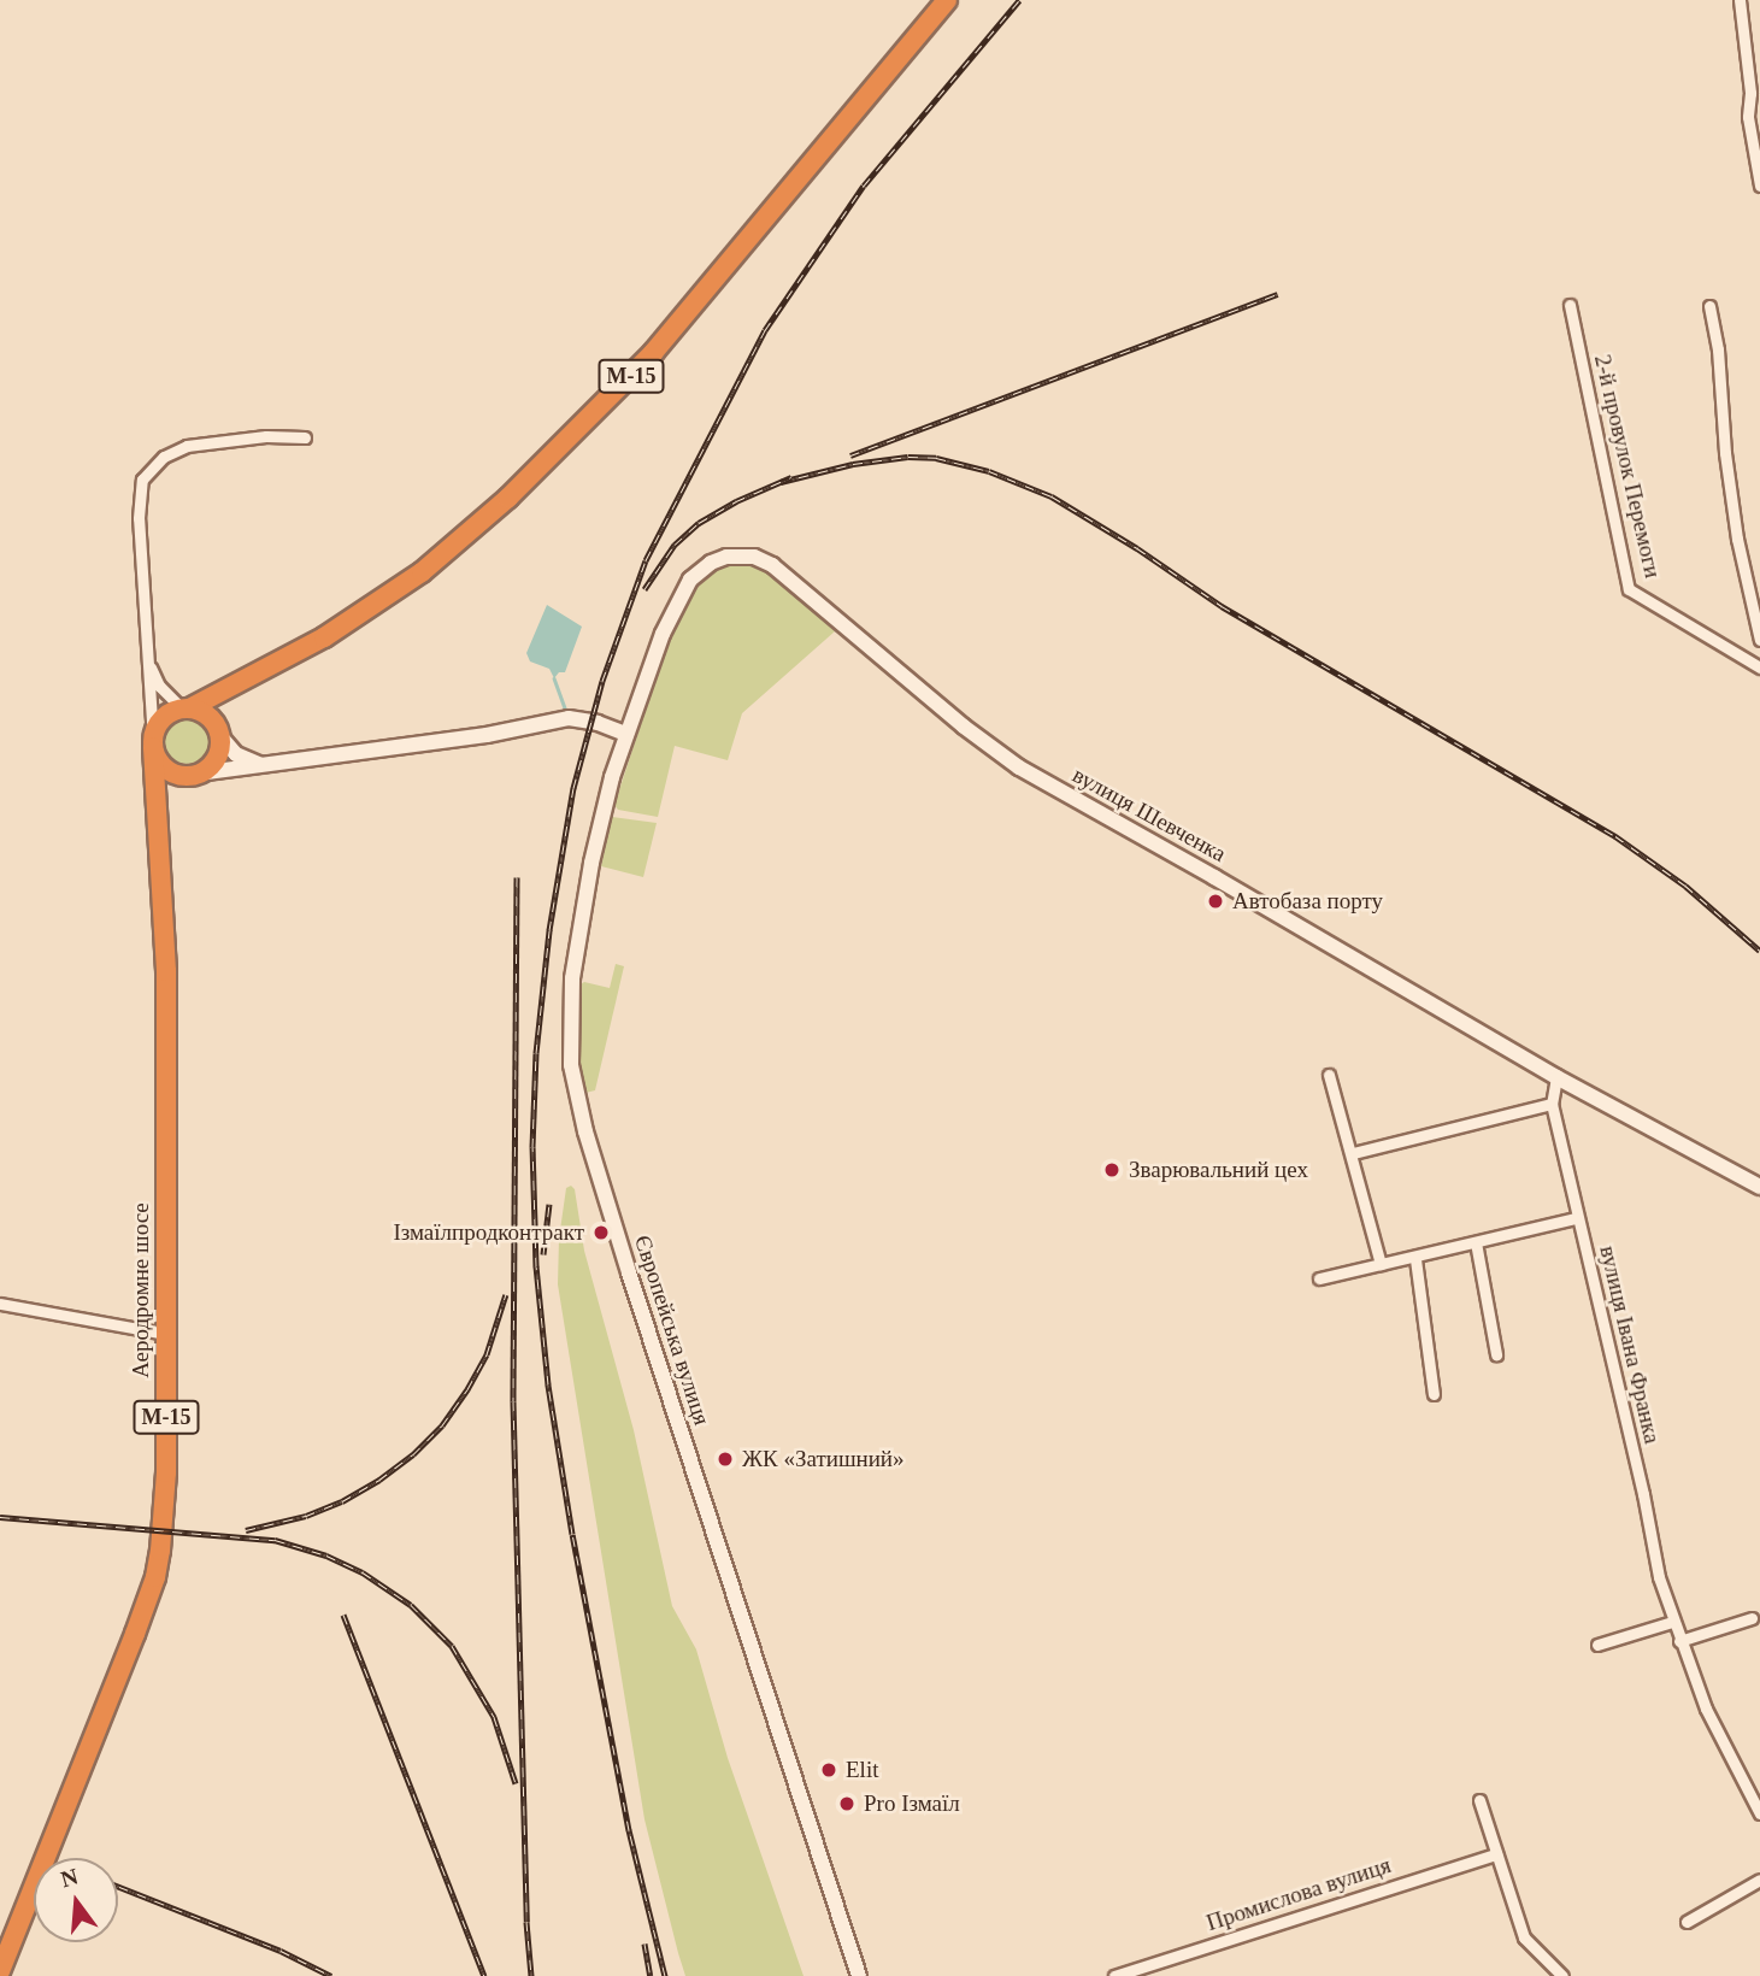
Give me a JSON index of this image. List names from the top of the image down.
{
  "streets": {
    "highway": ["М-15", "Аеродромне шосе"],
    "main road": ["вулиця Шевченка", "Європейська вулиця"],
    "street": ["2-й провулок Перемоги", "вулиця Івана Франка", "Промислова вулиця"]
  },
  "crossings": [
    ["М-15", "Аеродромне шосе"],
    ["вулиця Шевченка", "Європейська вулиця"],
    ["вулиця Шевченка", "вулиця Івана Франка"]
  ],
  "places": [
    "Автобаза порту",
    "Зварювальний цех",
    "Ізмаїлпродконтракт",
    "ЖК «Затишний»",
    "Elit",
    "Pro Ізмаїл"
  ],
  "north": "top"
}
